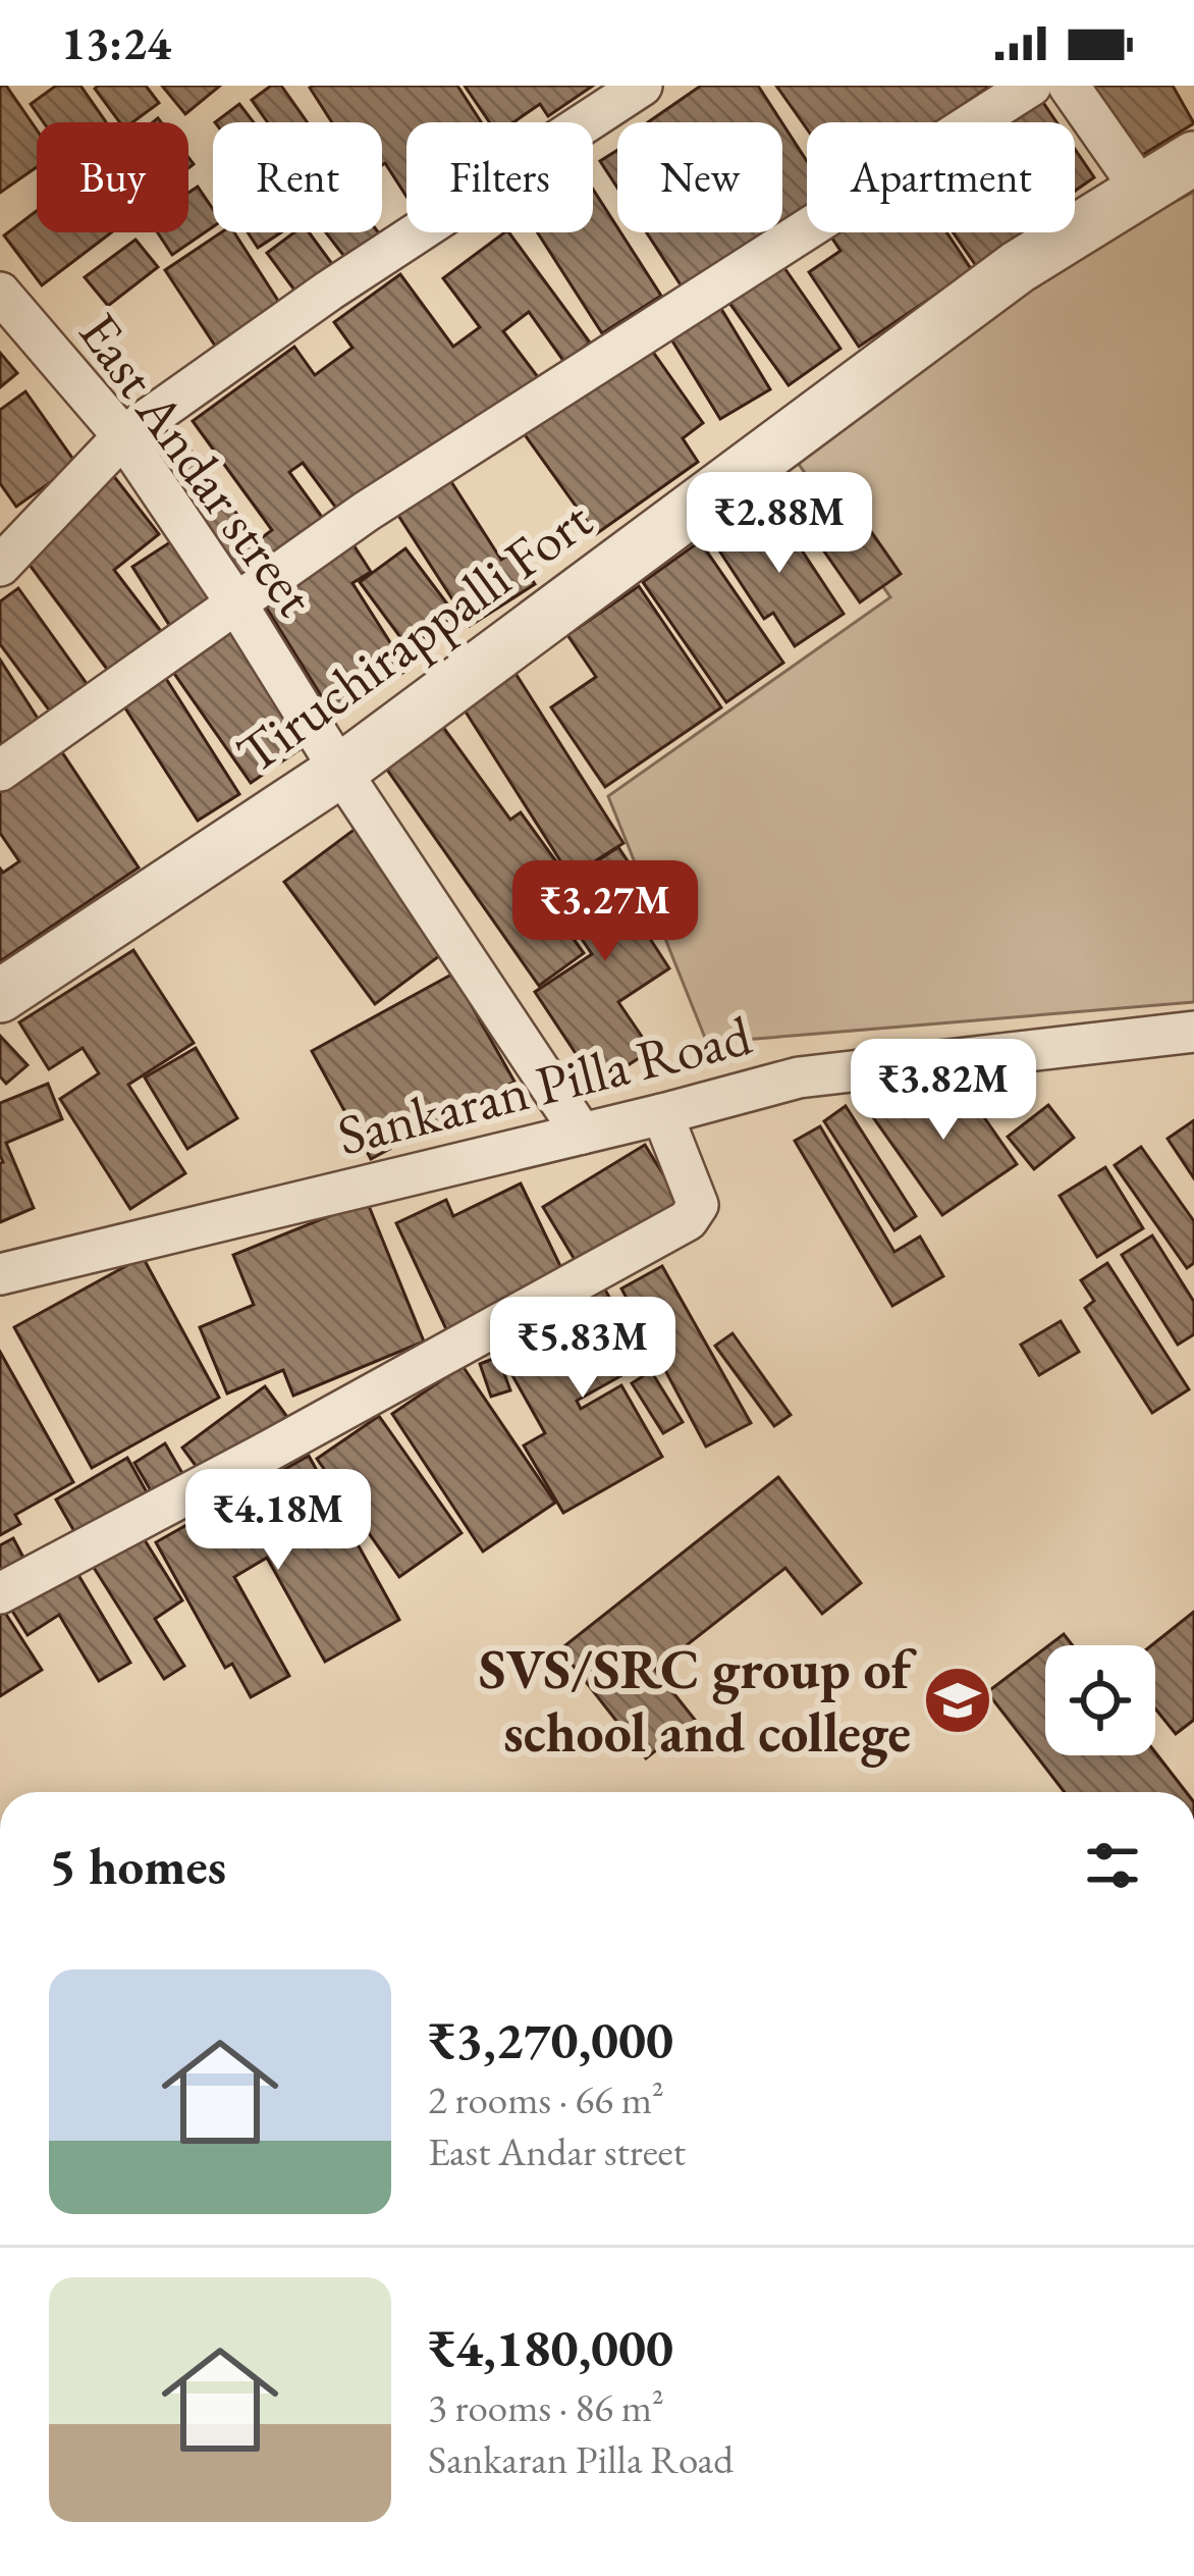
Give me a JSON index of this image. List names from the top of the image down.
{
  "streets": {
    "street": ["East Andar street", "Tiruchirappalli Fort", "Sankaran Pilla Road"]
  },
  "crossings": [
    ["East Andar street", "Tiruchirappalli Fort"],
    ["East Andar street", "Sankaran Pilla Road"]
  ],
  "places": {
    "school or university": ["SVS/SRC group of school and college"]
  },
  "page": {
    "status": "13:24",
    "chip": [
      "Buy",
      "Rent",
      "Filters",
      "New",
      "Apartment"
    ],
    "price": [
      "₹2.88M",
      "₹3.27M",
      "₹3.82M",
      "₹5.83M",
      "₹4.18M"
    ],
    "heading": "5 homes",
    "list": [
      {
        "name": "₹3,270,000",
        "note": "2 rooms · 66 m² · East Andar street"
      },
      {
        "name": "₹4,180,000",
        "note": "3 rooms · 86 m² · Sankaran Pilla Road"
      }
    ]
  }
}
